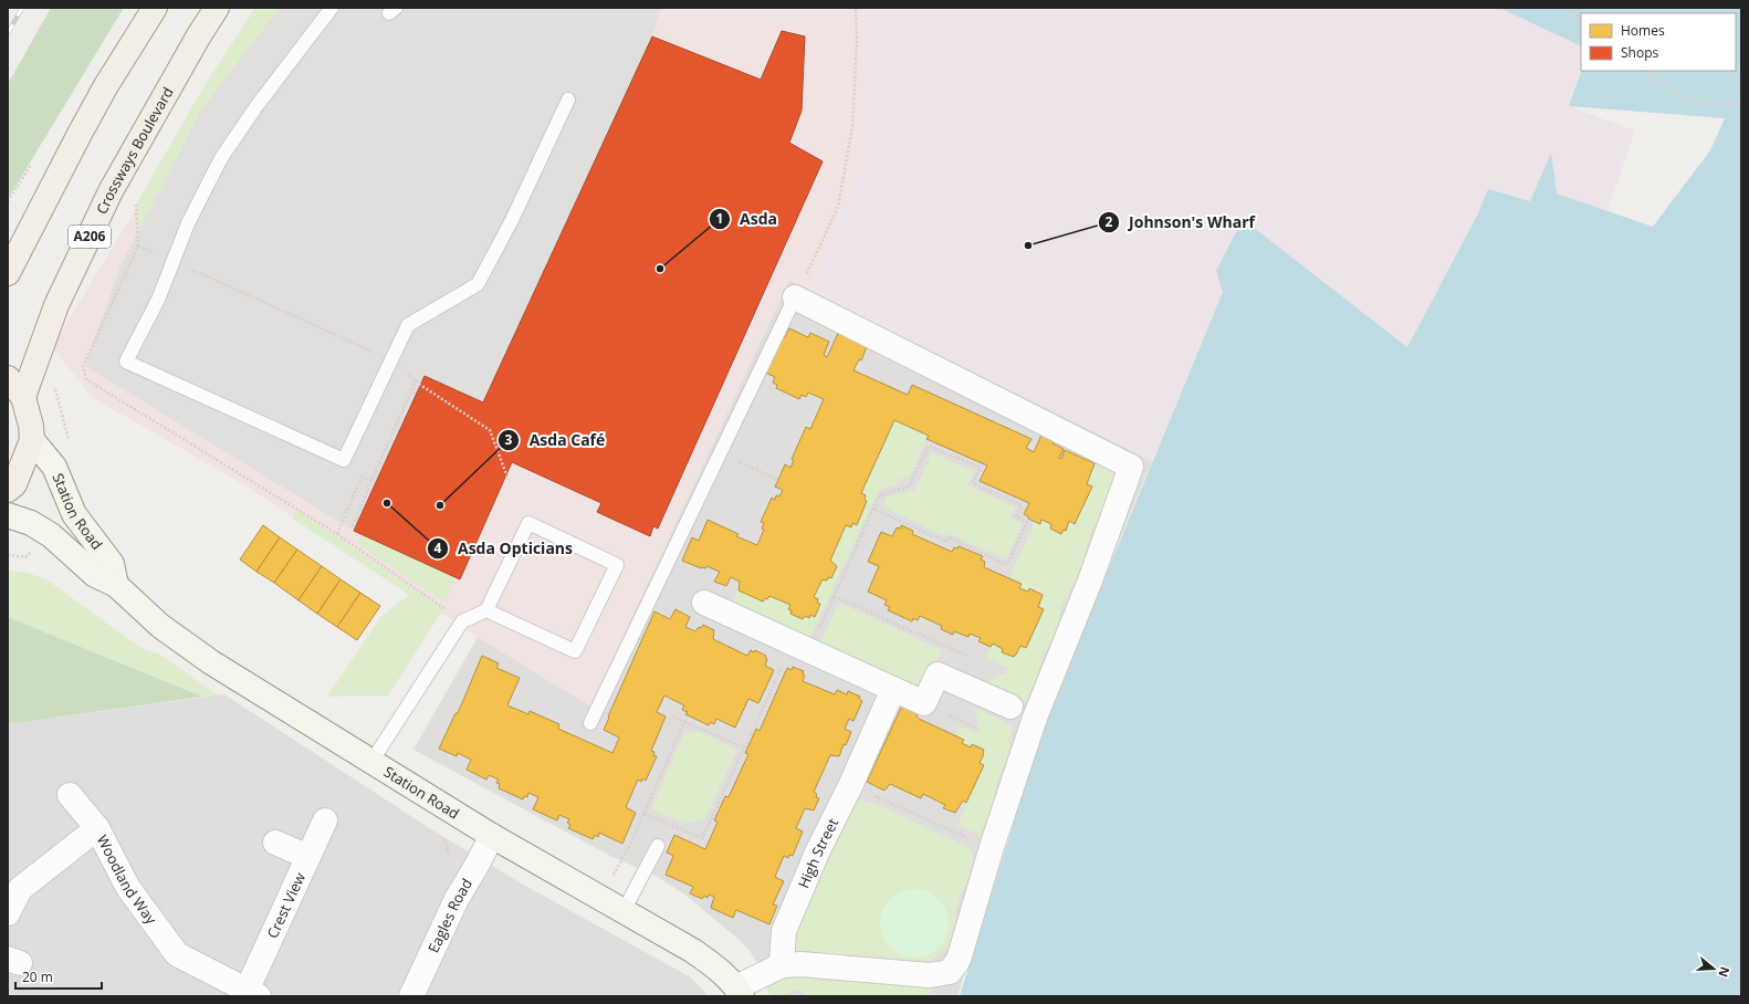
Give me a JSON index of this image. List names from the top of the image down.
{
  "streets": {
    "main road": ["Crossways Boulevard", "A206", "Station Road"],
    "street": [
      "High Street",
      "Woodland Way",
      "Crest View",
      "Eagles Road"
    ]
  },
  "crossings": [
    ["Station Road", "Eagles Road"],
    ["Woodland Way", "Crest View"]
  ],
  "places": [
    "Johnson's Wharf",
    "Asda",
    "Asda Opticians",
    "Asda Café"
  ],
  "legend": ["Homes", "Shops"],
  "scale_bar": "20 m",
  "north": "right"
}
